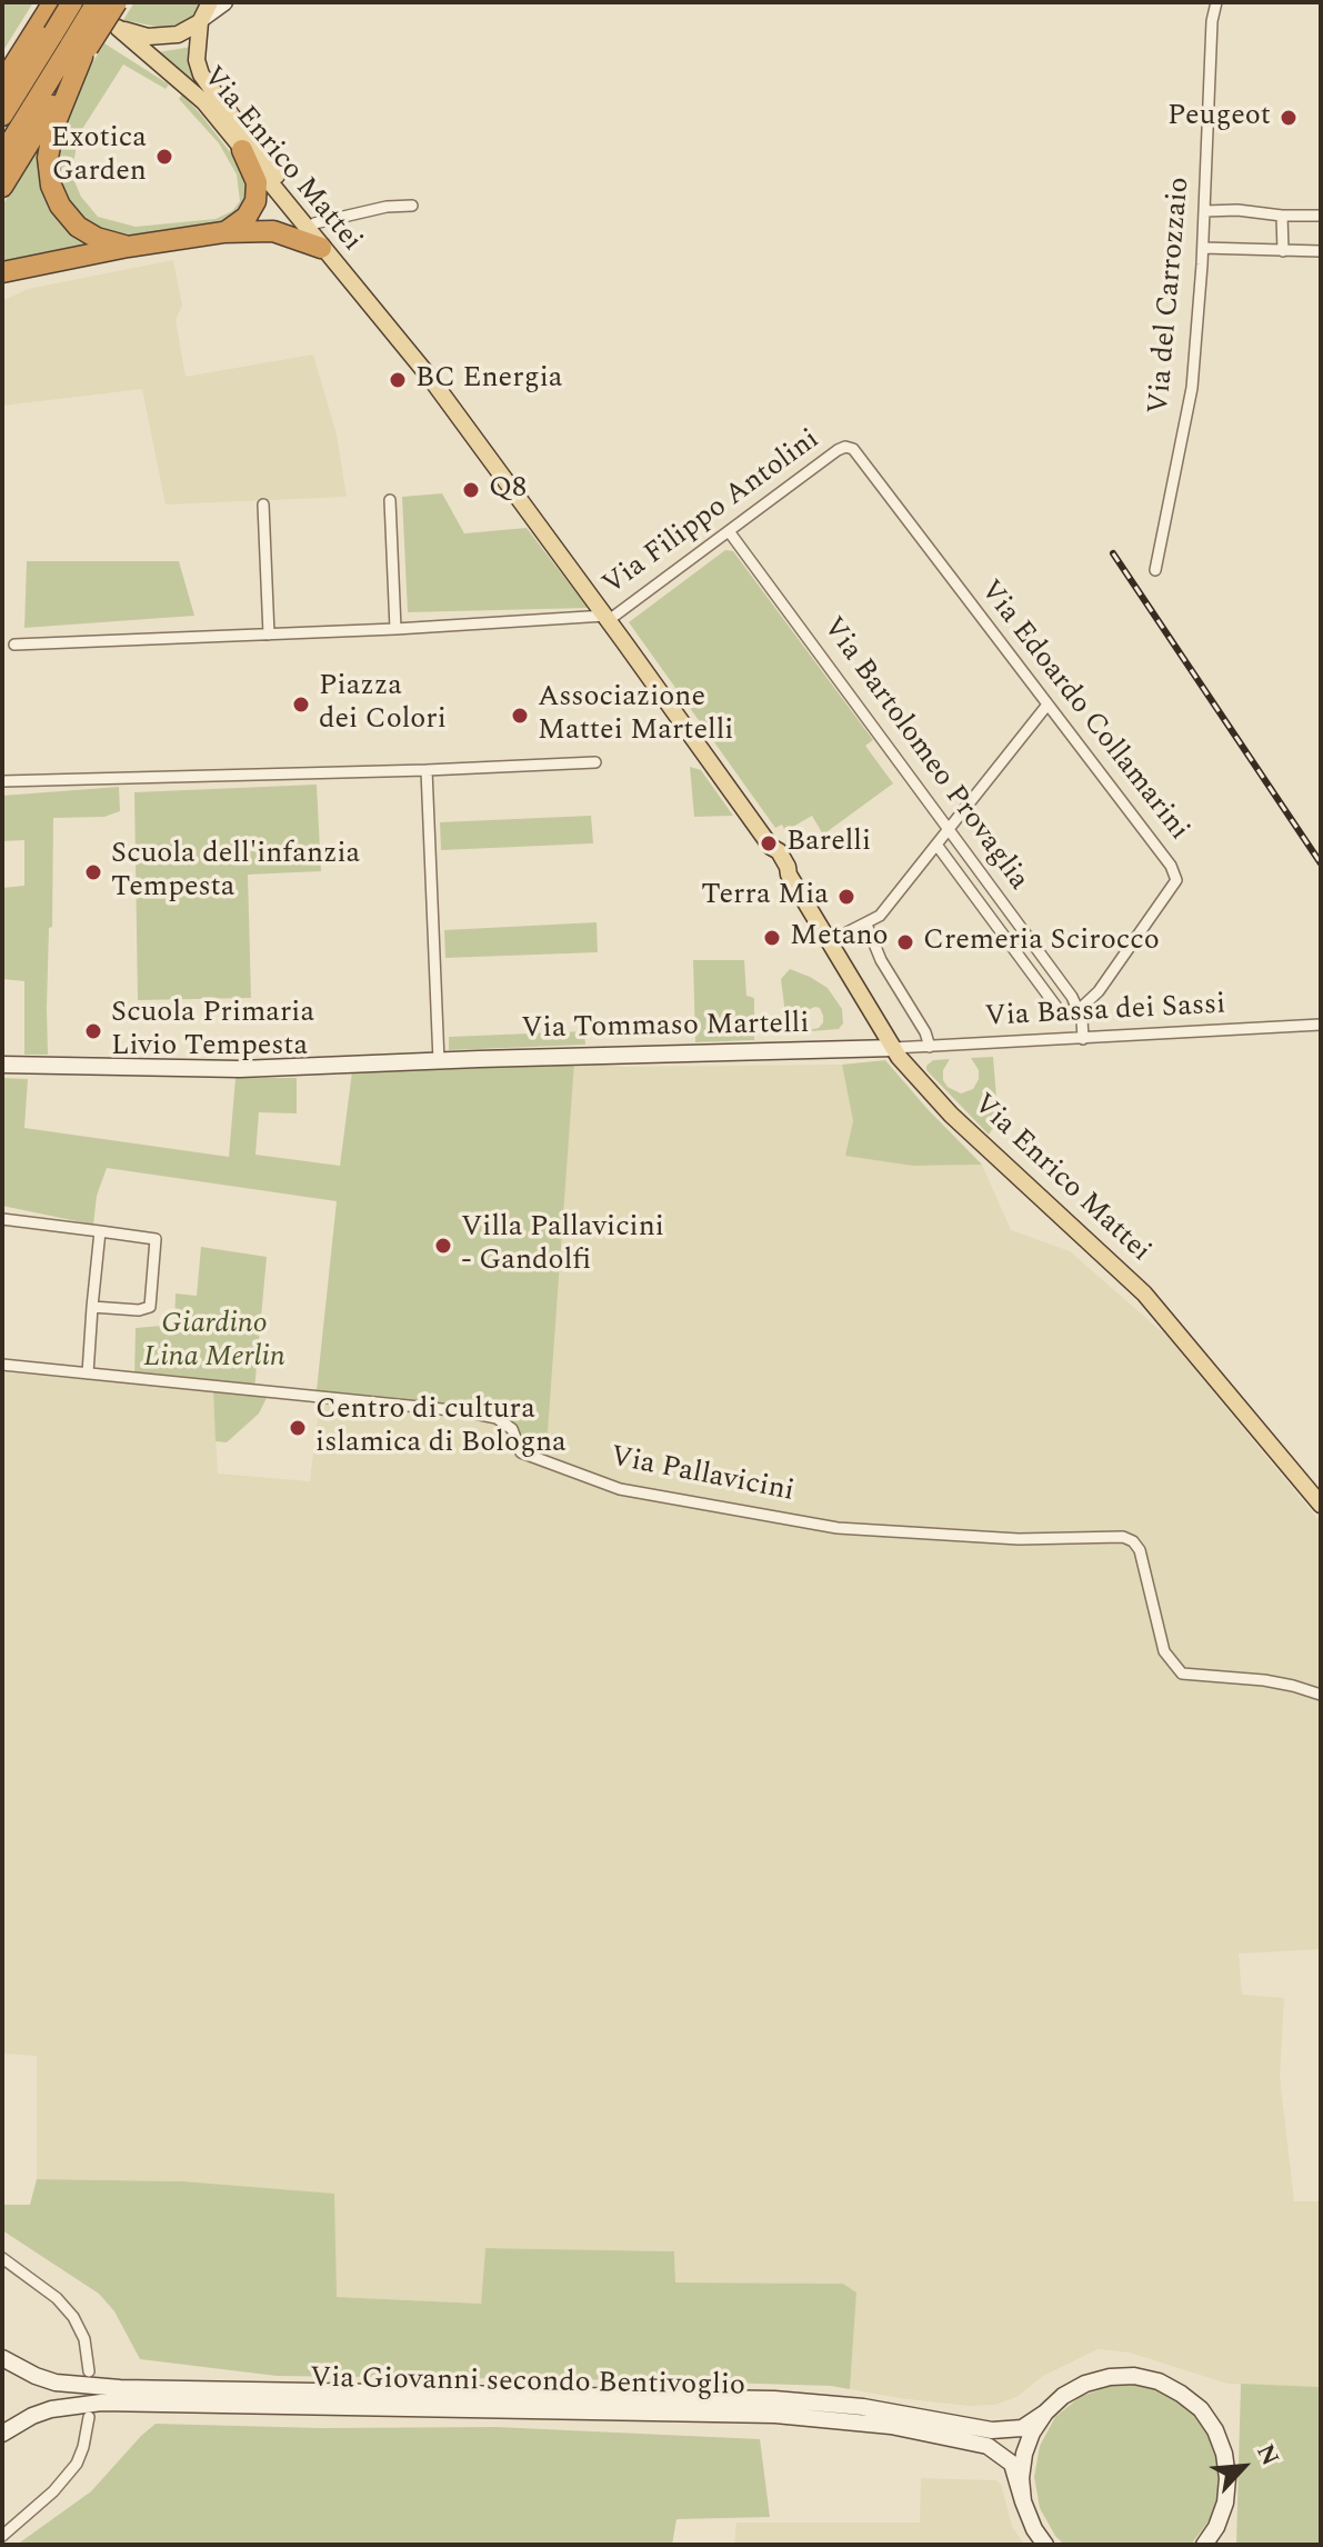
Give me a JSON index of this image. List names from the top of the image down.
{
  "streets": {
    "main road": ["Via Enrico Mattei"],
    "street": [
      "Via del Carrozzaio",
      "Via Filippo Antolini",
      "Via Edoardo Collamarini",
      "Via Bartolomeo Provaglia",
      "Via Bassa dei Sassi",
      "Via Tommaso Martelli",
      "Via Pallavicini",
      "Via Giovanni secondo Bentivoglio"
    ]
  },
  "crossings": [
    ["Via Enrico Mattei", "Via Filippo Antolini"],
    ["Via Enrico Mattei", "Via Bassa dei Sassi"],
    ["Via Enrico Mattei", "Via Tommaso Martelli"],
    ["Via Filippo Antolini", "Via Edoardo Collamarini"],
    ["Via Filippo Antolini", "Via Bartolomeo Provaglia"],
    ["Via Edoardo Collamarini", "Via Bartolomeo Provaglia"],
    ["Via Bartolomeo Provaglia", "Via Bassa dei Sassi"],
    ["Via Bassa dei Sassi", "Via Tommaso Martelli"]
  ],
  "parks": ["Giardino Lina Merlin"],
  "places": [
    "Peugeot",
    "Exotica Garden",
    "BC Energia",
    "Q8",
    "Piazza dei Colori",
    "Associazione Mattei Martelli",
    "Barelli",
    "Scuola dell'infanzia Tempesta",
    "Terra Mia",
    "Metano",
    "Cremeria Scirocco",
    "Scuola Primaria Livio Tempesta",
    "Villa Pallavicini - Gandolfi",
    "Centro di cultura islamica di Bologna"
  ],
  "north": "top right"
}
